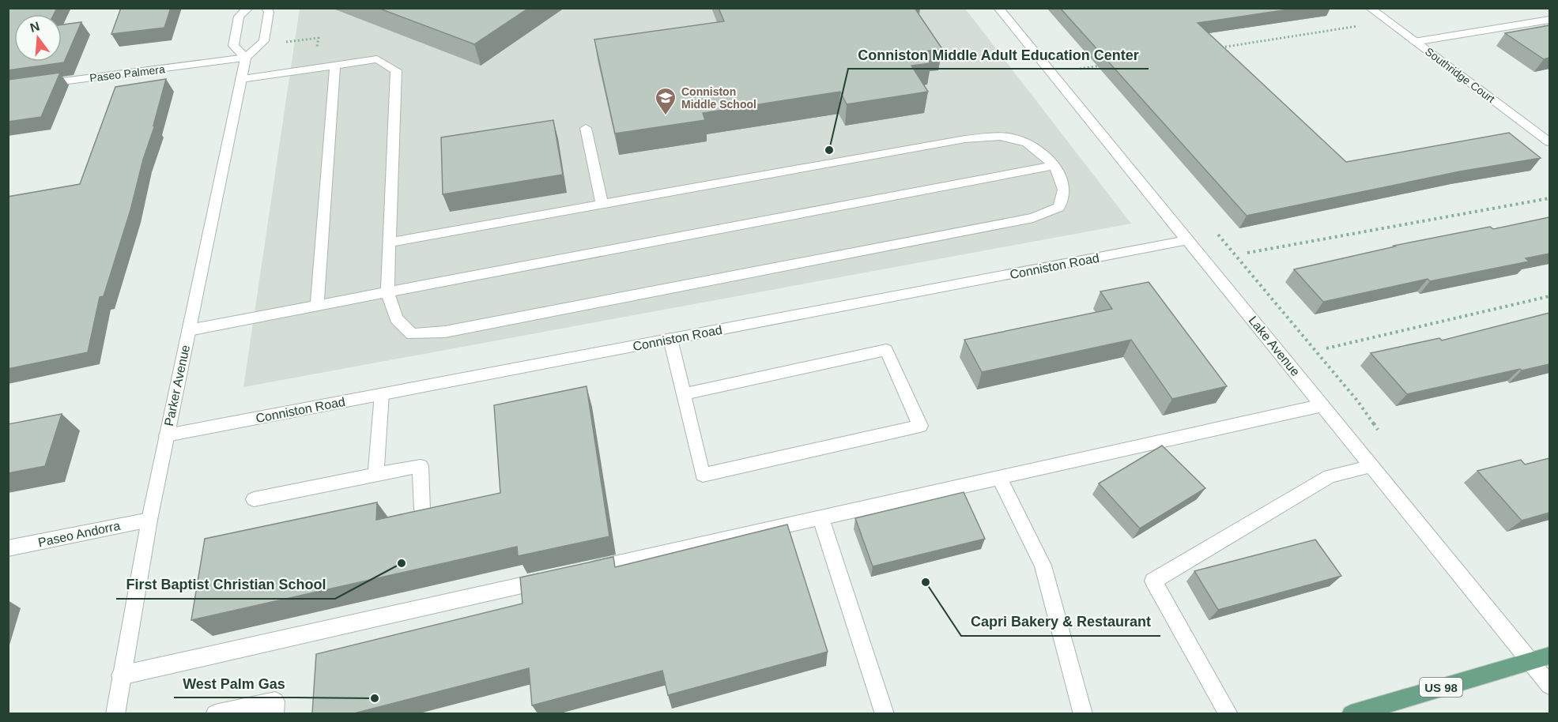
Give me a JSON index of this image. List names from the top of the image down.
{
  "streets": {
    "main road": ["US 98"],
    "street": [
      "Paseo Palmera",
      "Southridge Court",
      "Conniston Road",
      "Lake Avenue",
      "Parker Avenue",
      "Paseo Andorra"
    ]
  },
  "crossings": [
    ["Paseo Palmera", "Parker Avenue"],
    ["Conniston Road", "Lake Avenue"],
    ["Conniston Road", "Parker Avenue"],
    ["Lake Avenue", "US 98"],
    ["Parker Avenue", "Paseo Andorra"]
  ],
  "places": {
    "school or university": ["Conniston Middle School"],
    "other": [
      "Conniston Middle Adult Education Center",
      "First Baptist Christian School",
      "Capri Bakery & Restaurant",
      "West Palm Gas"
    ]
  },
  "north": "top"
}
